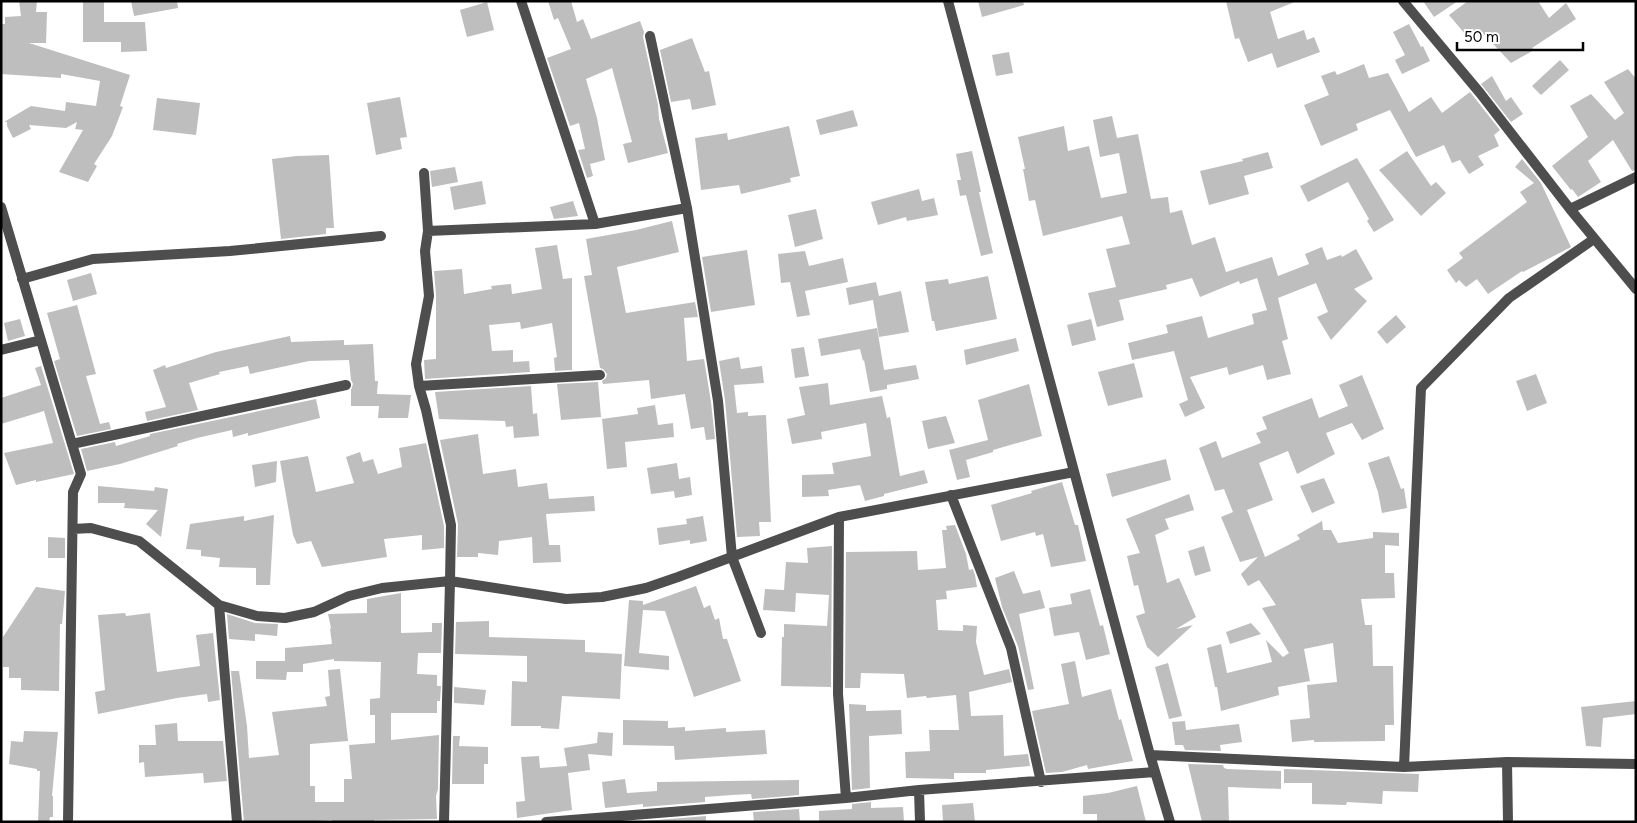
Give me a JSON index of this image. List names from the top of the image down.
{
  "scale_bar": "50 m"
}
